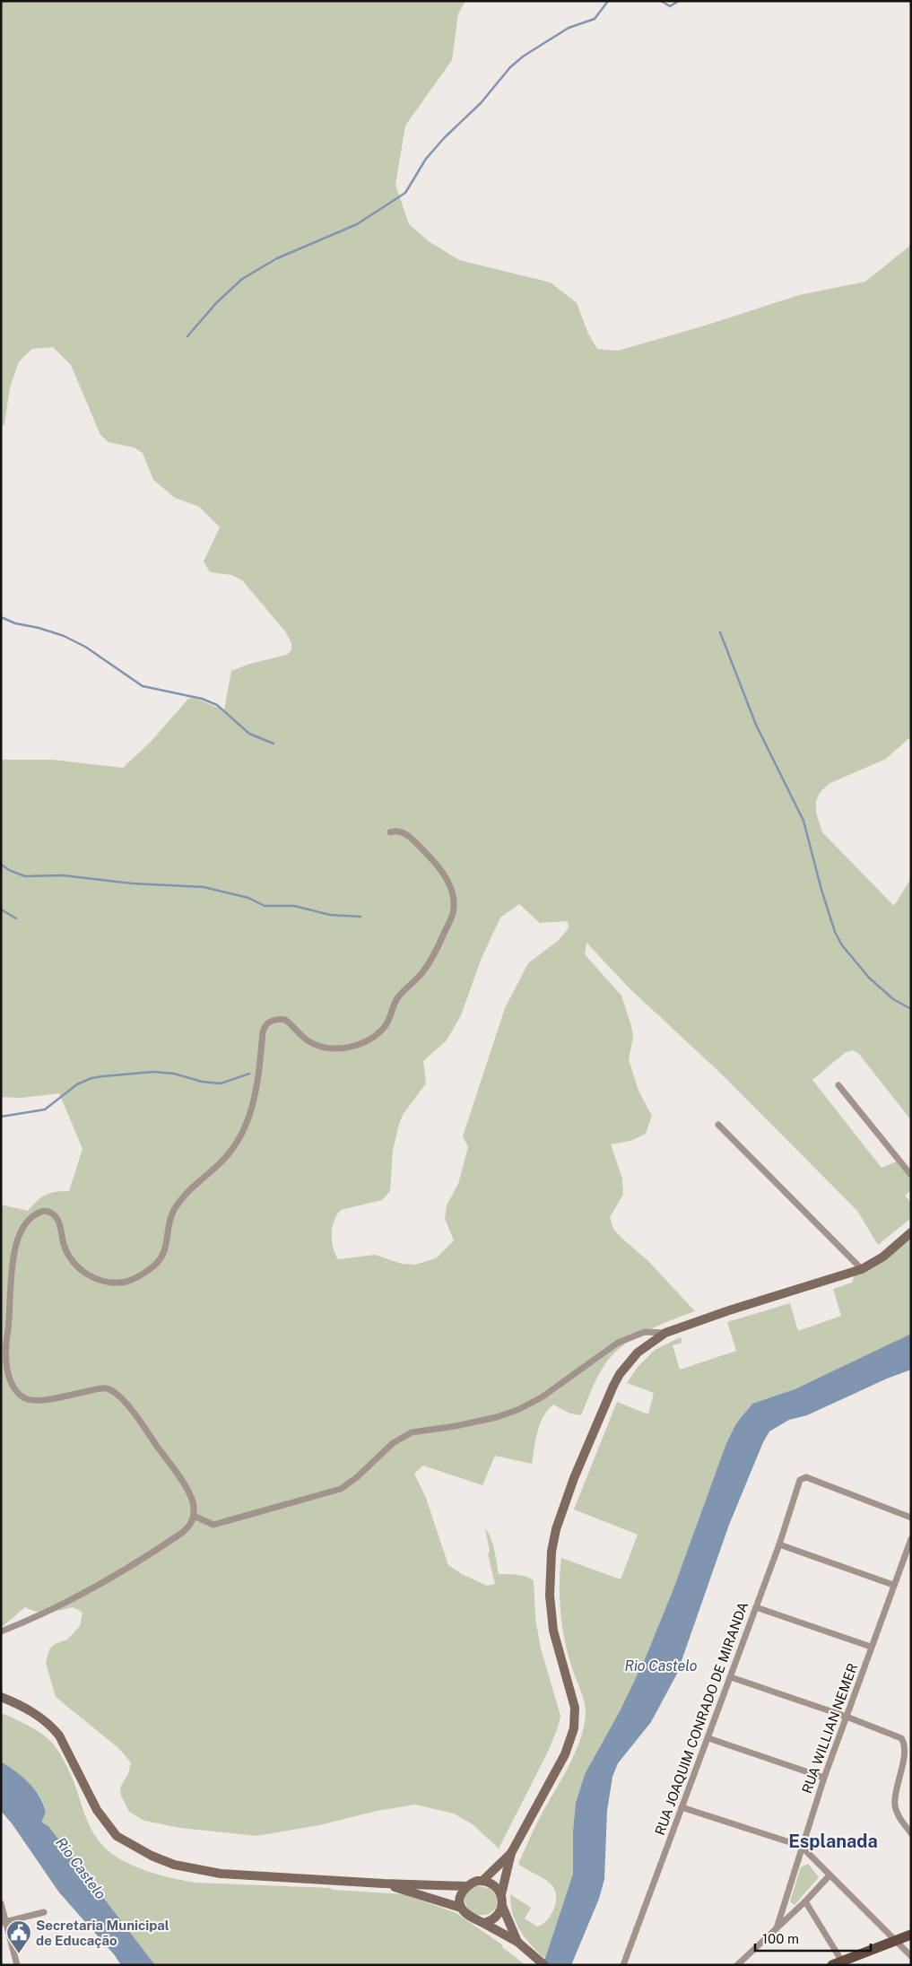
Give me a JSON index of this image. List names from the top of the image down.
{
  "streets": {
    "street": ["RUA JOAQUIM CONRADO DE MIRANDA", "RUA WILLIAN NEMER"]
  },
  "districts": ["Esplanada"],
  "water": ["Rio Castelo"],
  "places": {
    "public building": ["Secretaria Municipal de Educação"]
  },
  "scale_bar": "100 m"
}
